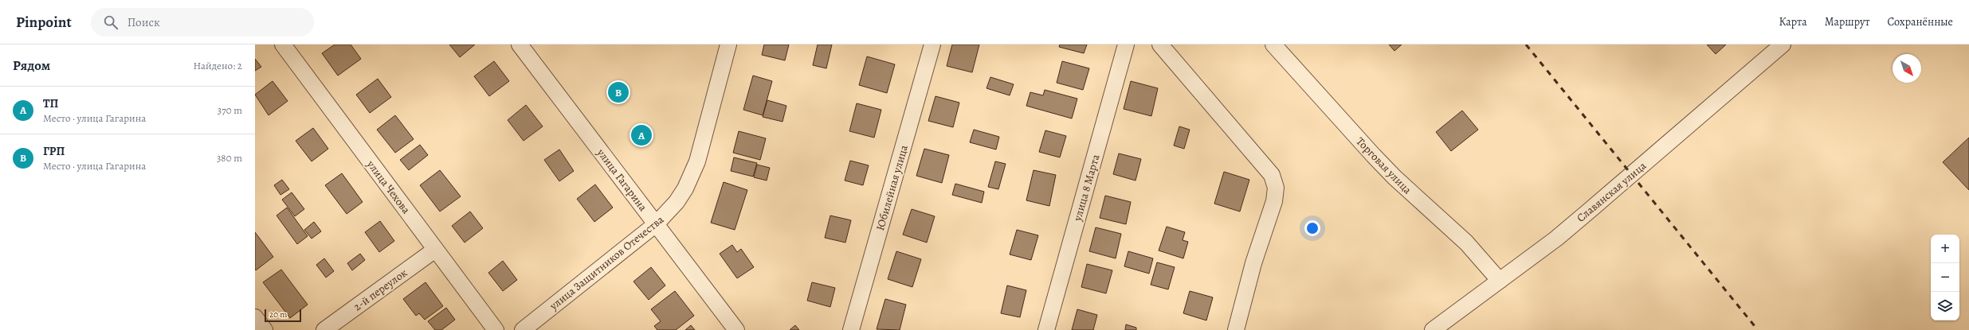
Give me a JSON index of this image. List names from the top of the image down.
{
  "streets": {
    "street": [
      "Торговая улица",
      "улица Гагарина",
      "улица Чехова",
      "Юбилейная улица",
      "улица 8 Марта",
      "Славянская улица",
      "улица Защитников Отечества",
      "2-й переулок"
    ]
  },
  "crossings": [
    ["Торговая улица", "Славянская улица"],
    ["улица Гагарина", "улица Защитников Отечества"],
    ["улица Чехова", "2-й переулок"]
  ],
  "scale_bar": "20 m",
  "north": "bottom right",
  "page": {
    "header": "Pinpoint",
    "search": "Поиск",
    "nav": ["Карта", "Маршрут", "Сохранённые"],
    "heading": ["Рядом", "Найдено: 2"],
    "pins": ["B", "A"],
    "list": [
      {
        "mark": "A",
        "name": "ТП",
        "note": "Место · улица Гагарина",
        "value": "370 m"
      },
      {
        "mark": "B",
        "name": "ГРП",
        "note": "Место · улица Гагарина",
        "value": "380 m"
      }
    ],
    "map_buttons": ["+", "−"],
    "scale": "20 m"
  }
}
